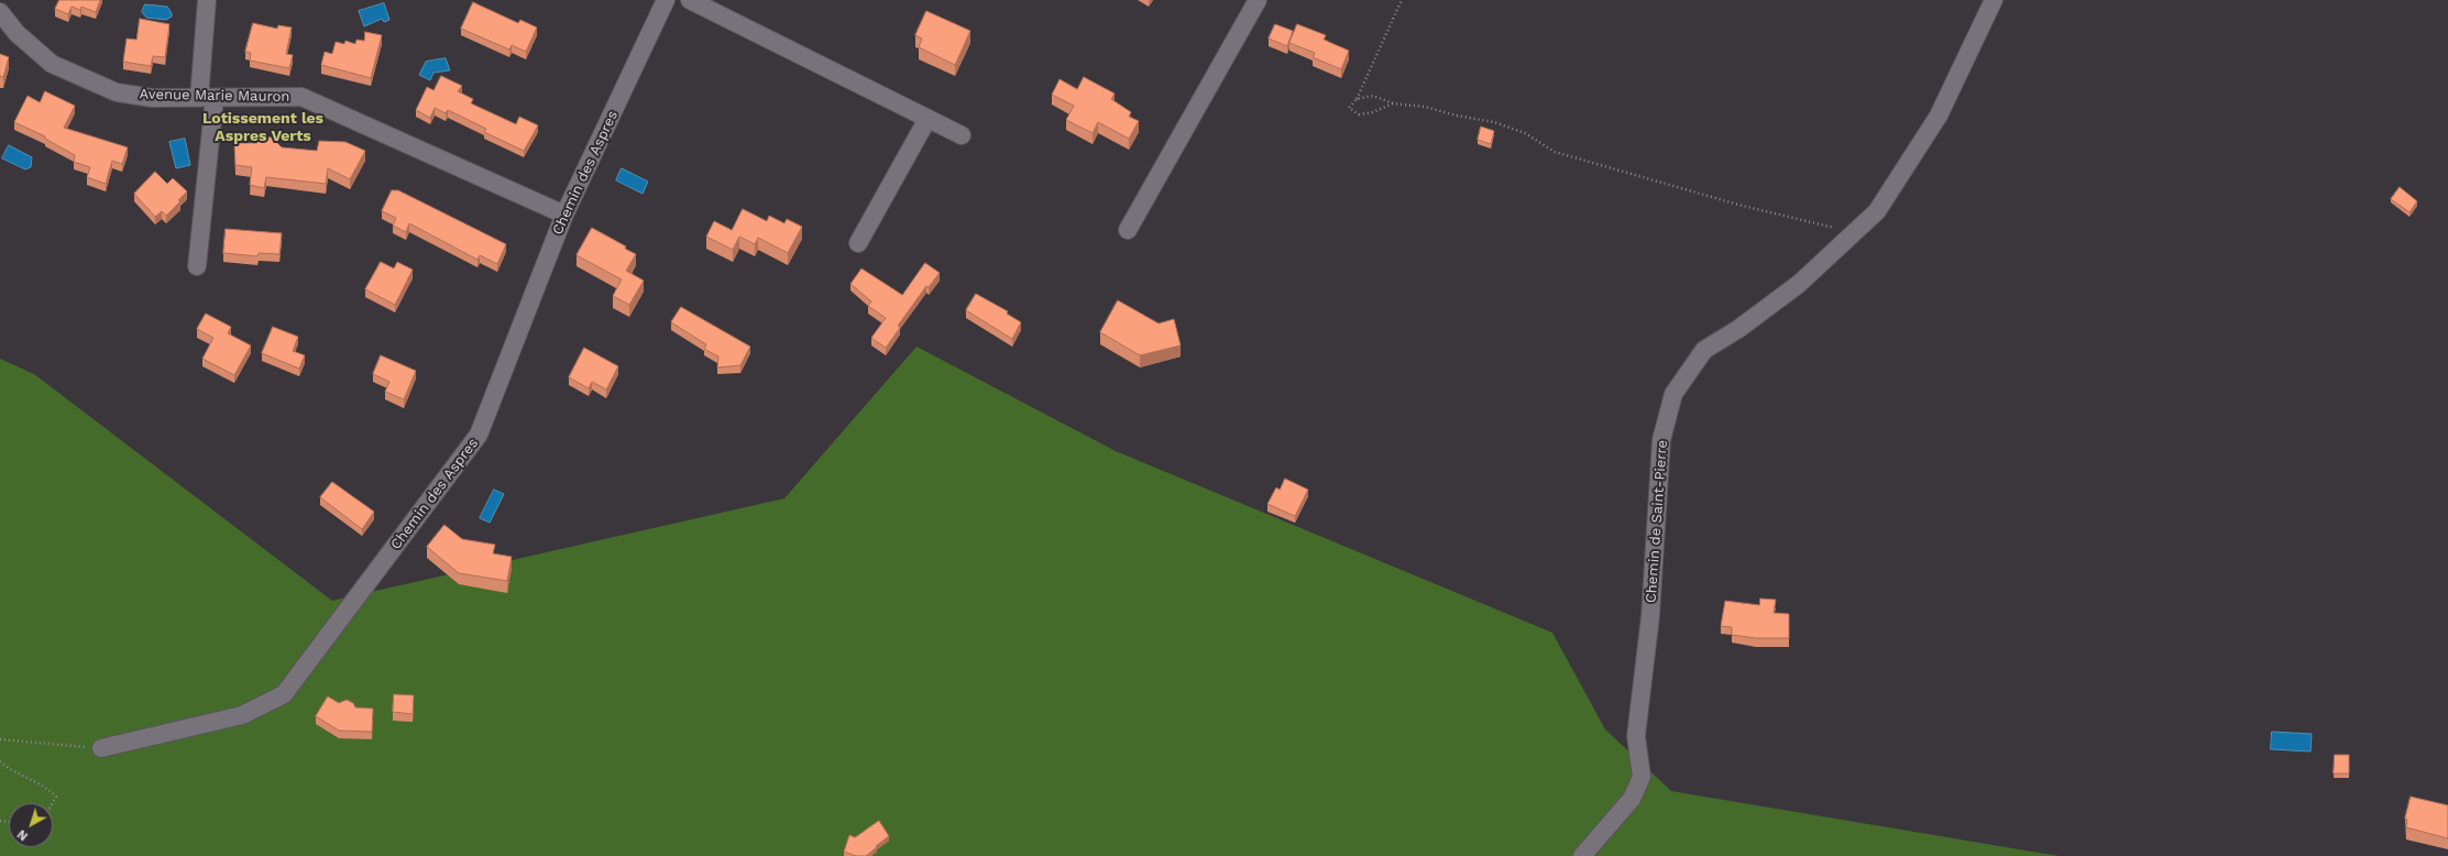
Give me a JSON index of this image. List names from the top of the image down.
{
  "streets": {
    "street": ["Avenue Marie Mauron", "Chemin des Aspres", "Chemin de Saint-Pierre"]
  },
  "crossings": [
    ["Avenue Marie Mauron", "Chemin des Aspres"]
  ],
  "districts": ["Lotissement les Aspres Verts"],
  "north": "bottom left"
}
